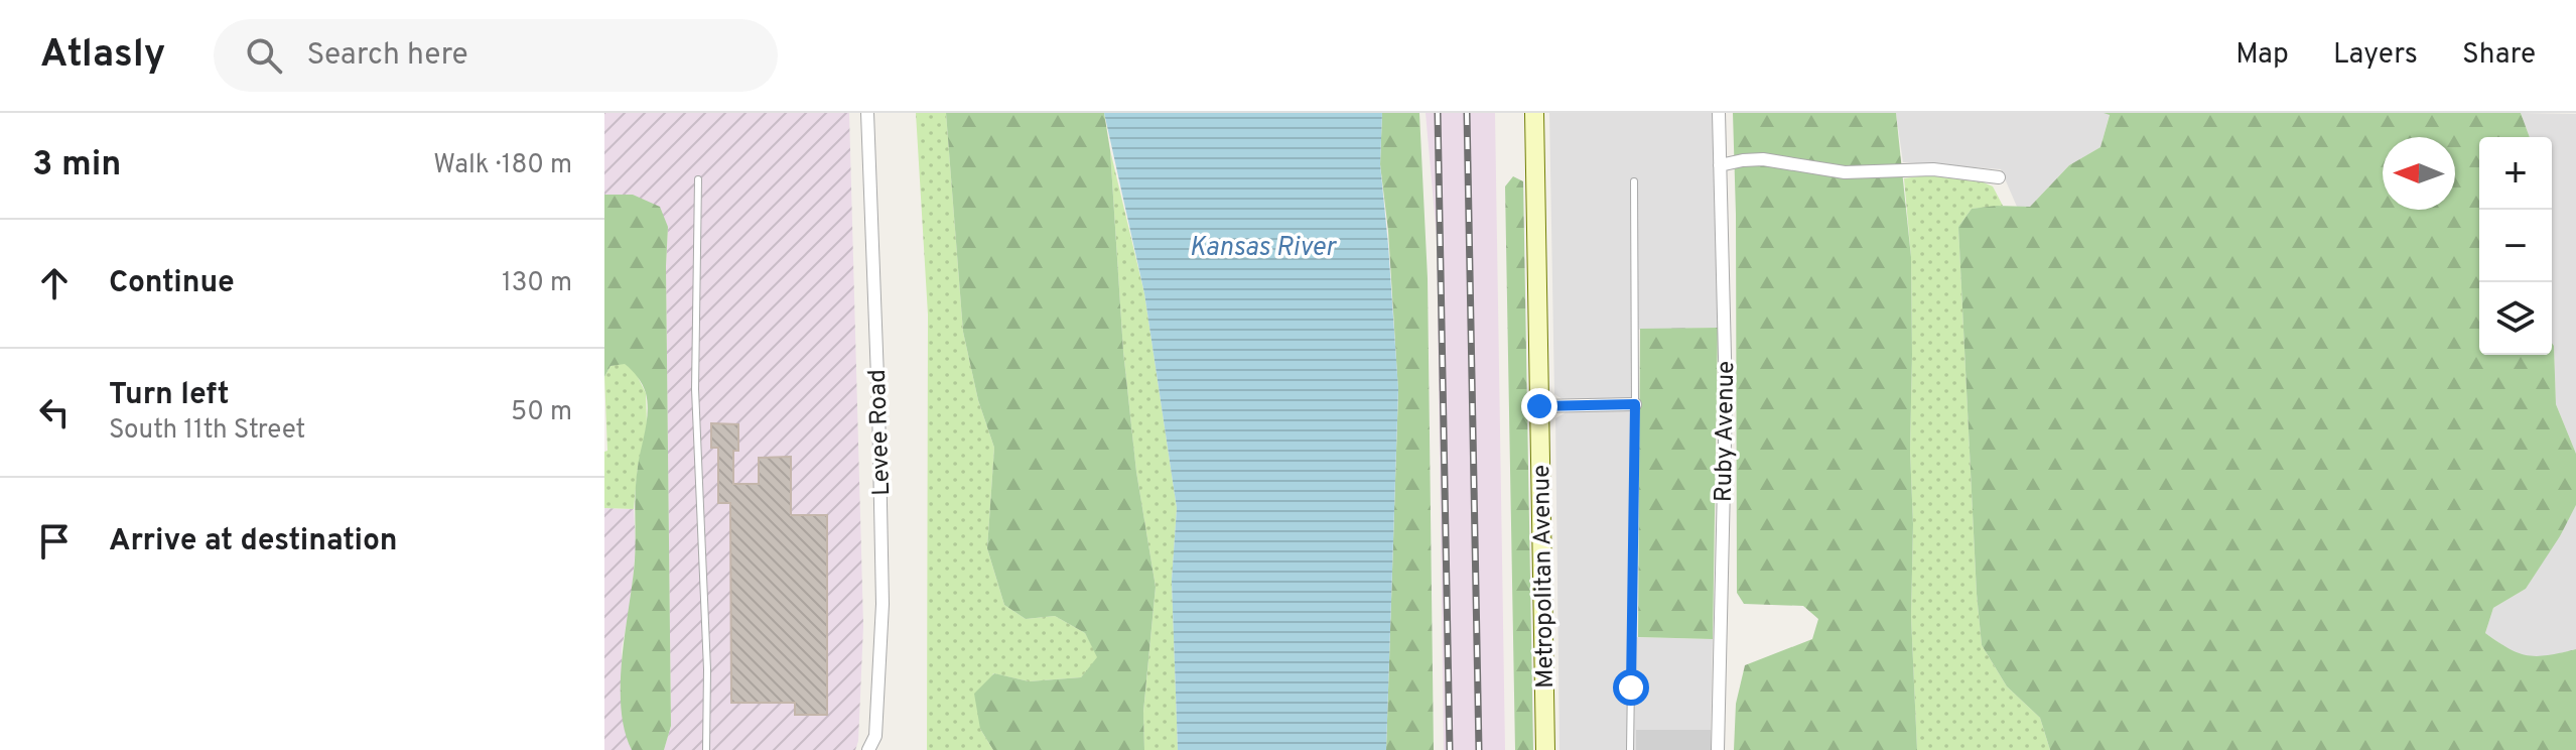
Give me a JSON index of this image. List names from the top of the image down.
{
  "streets": {
    "main road": ["Metropolitan Avenue"],
    "street": ["Ruby Avenue", "Levee Road"]
  },
  "water": ["Kansas River"],
  "north": "left",
  "page": {
    "header": "Atlasly",
    "search": "Search here",
    "nav": ["Map", "Layers", "Share"],
    "heading": ["3 min", "Walk · 180 m"],
    "map_buttons": ["+", "−"],
    "list": [
      ["Continue", "130 m"],
      ["Turn left", "South 11th Street", "50 m"],
      "Arrive at destination"
    ]
  }
}
